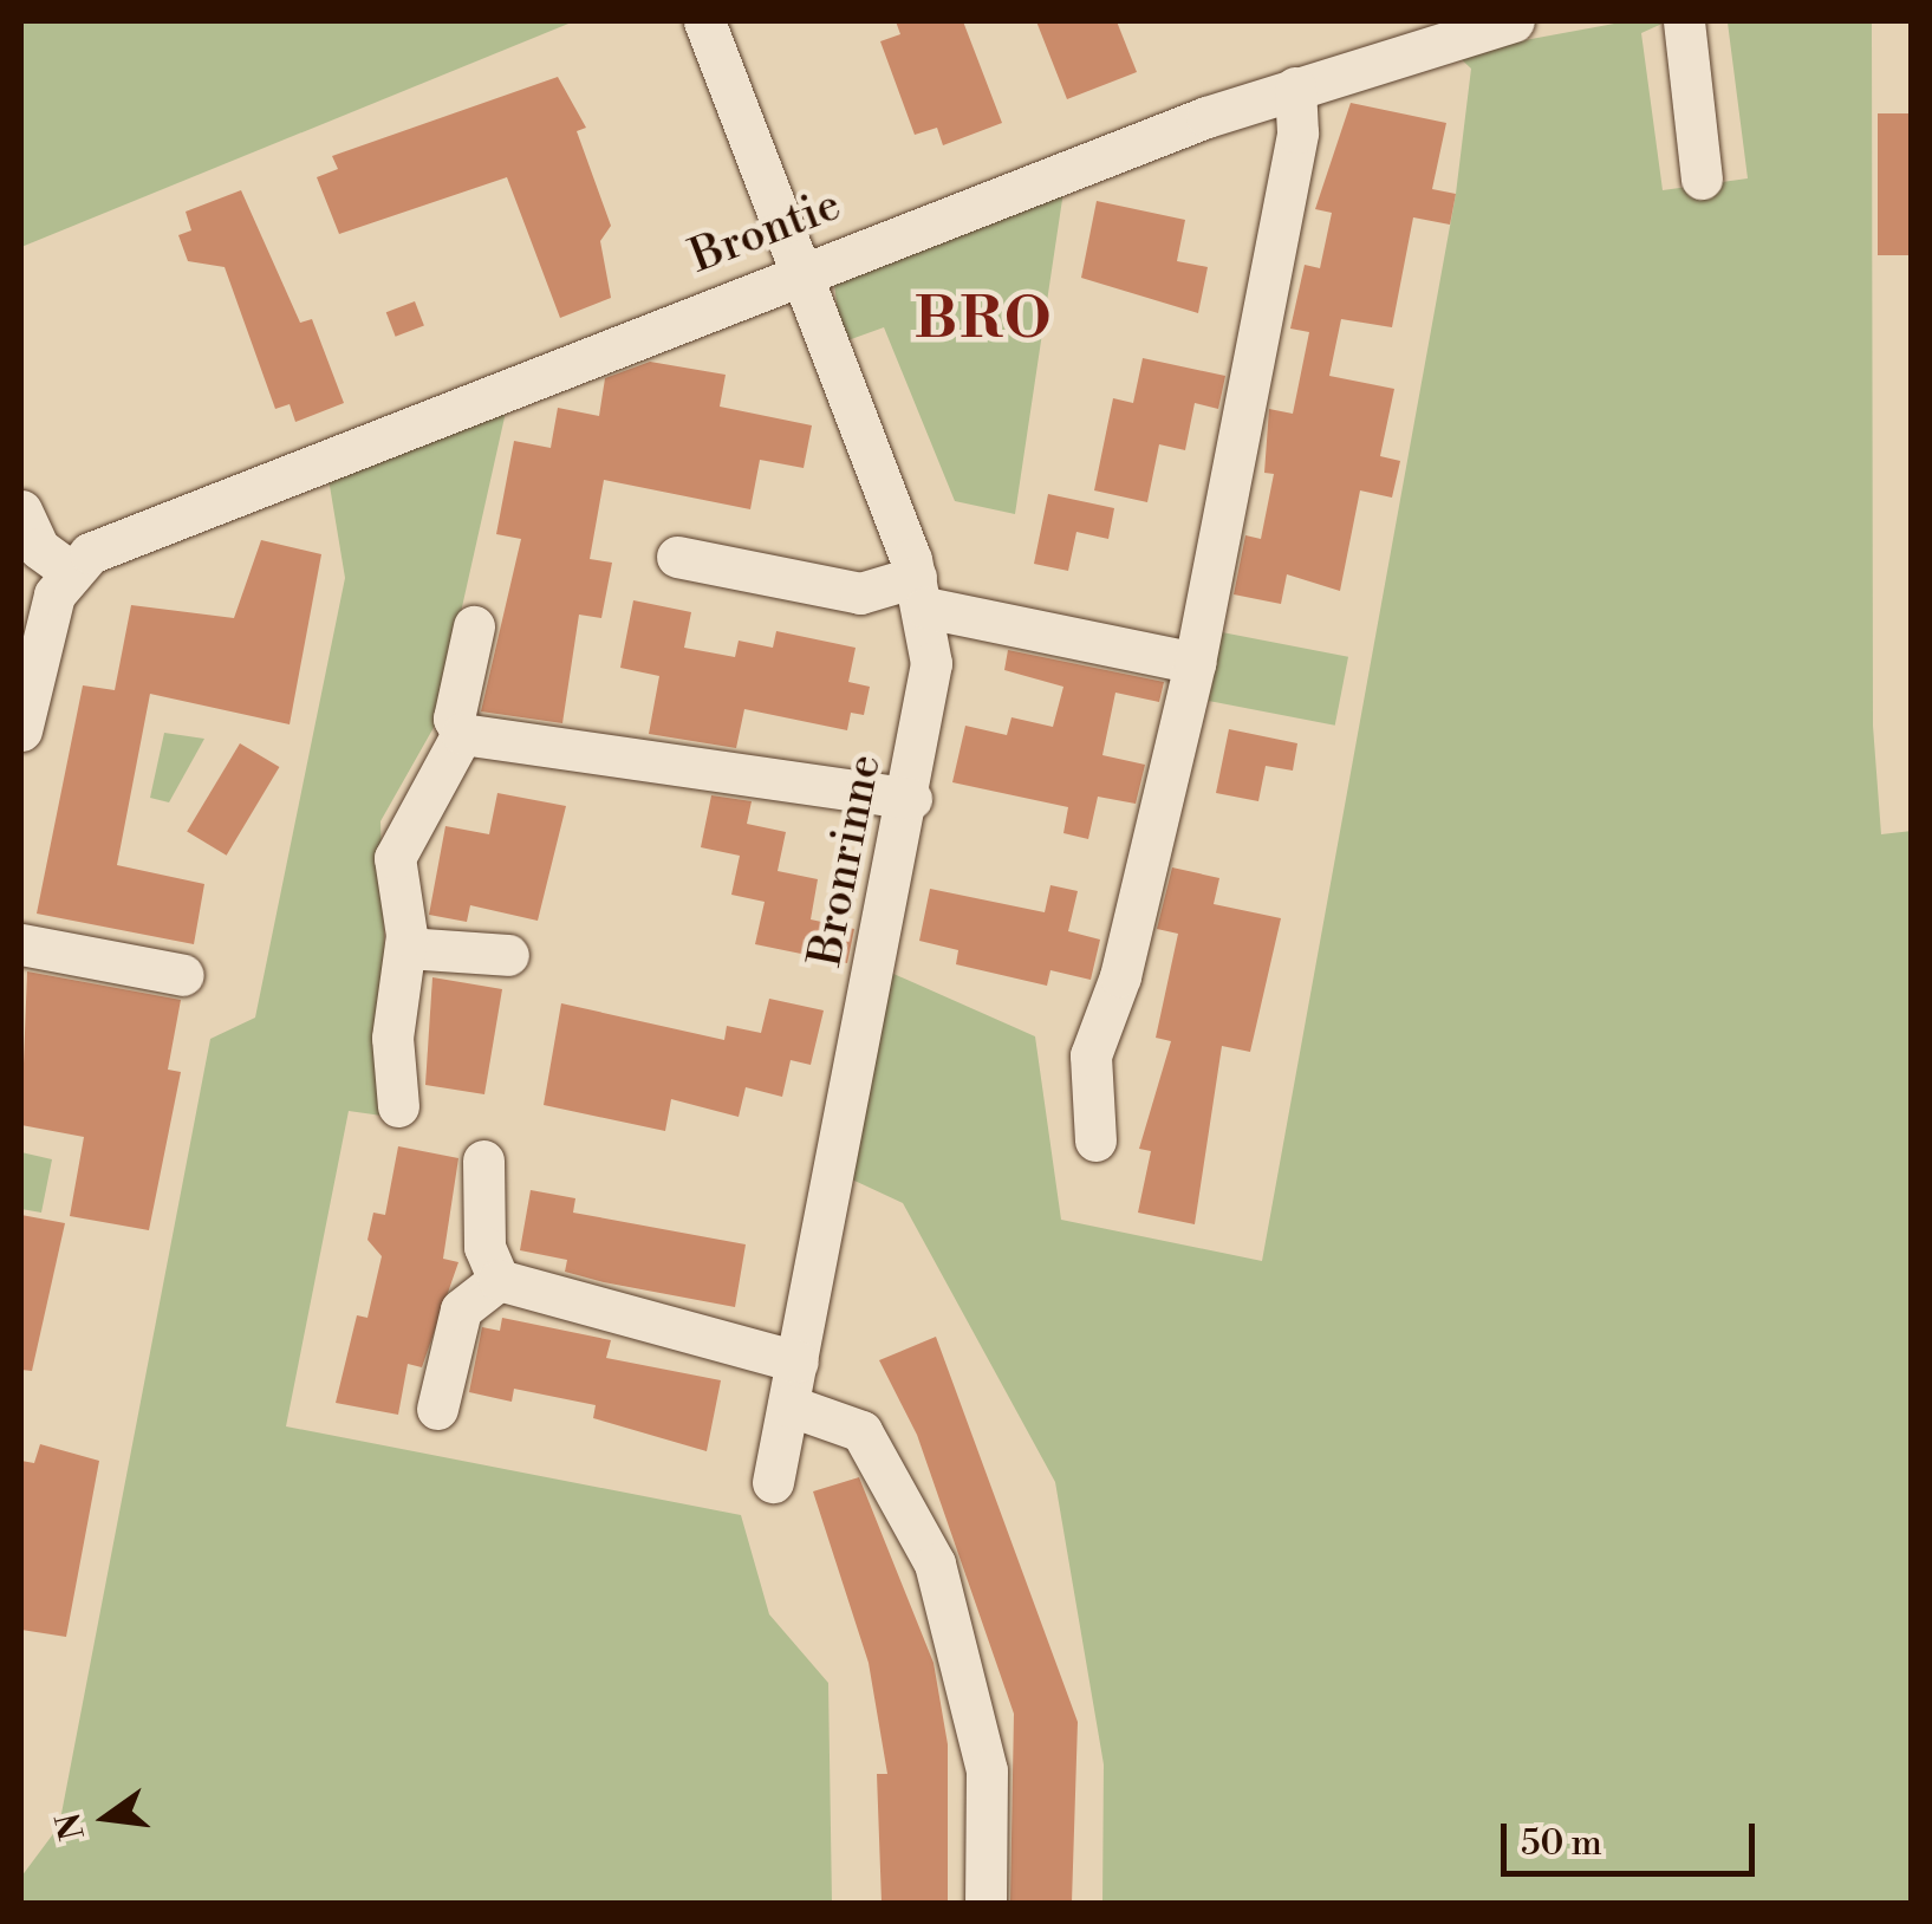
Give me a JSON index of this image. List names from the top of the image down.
{
  "streets": {
    "street": ["Brontie", "Bronrinne"]
  },
  "crossings": [
    ["Brontie", "Bronrinne"]
  ],
  "districts": ["BRO"],
  "scale_bar": "50 m",
  "north": "left"
}
